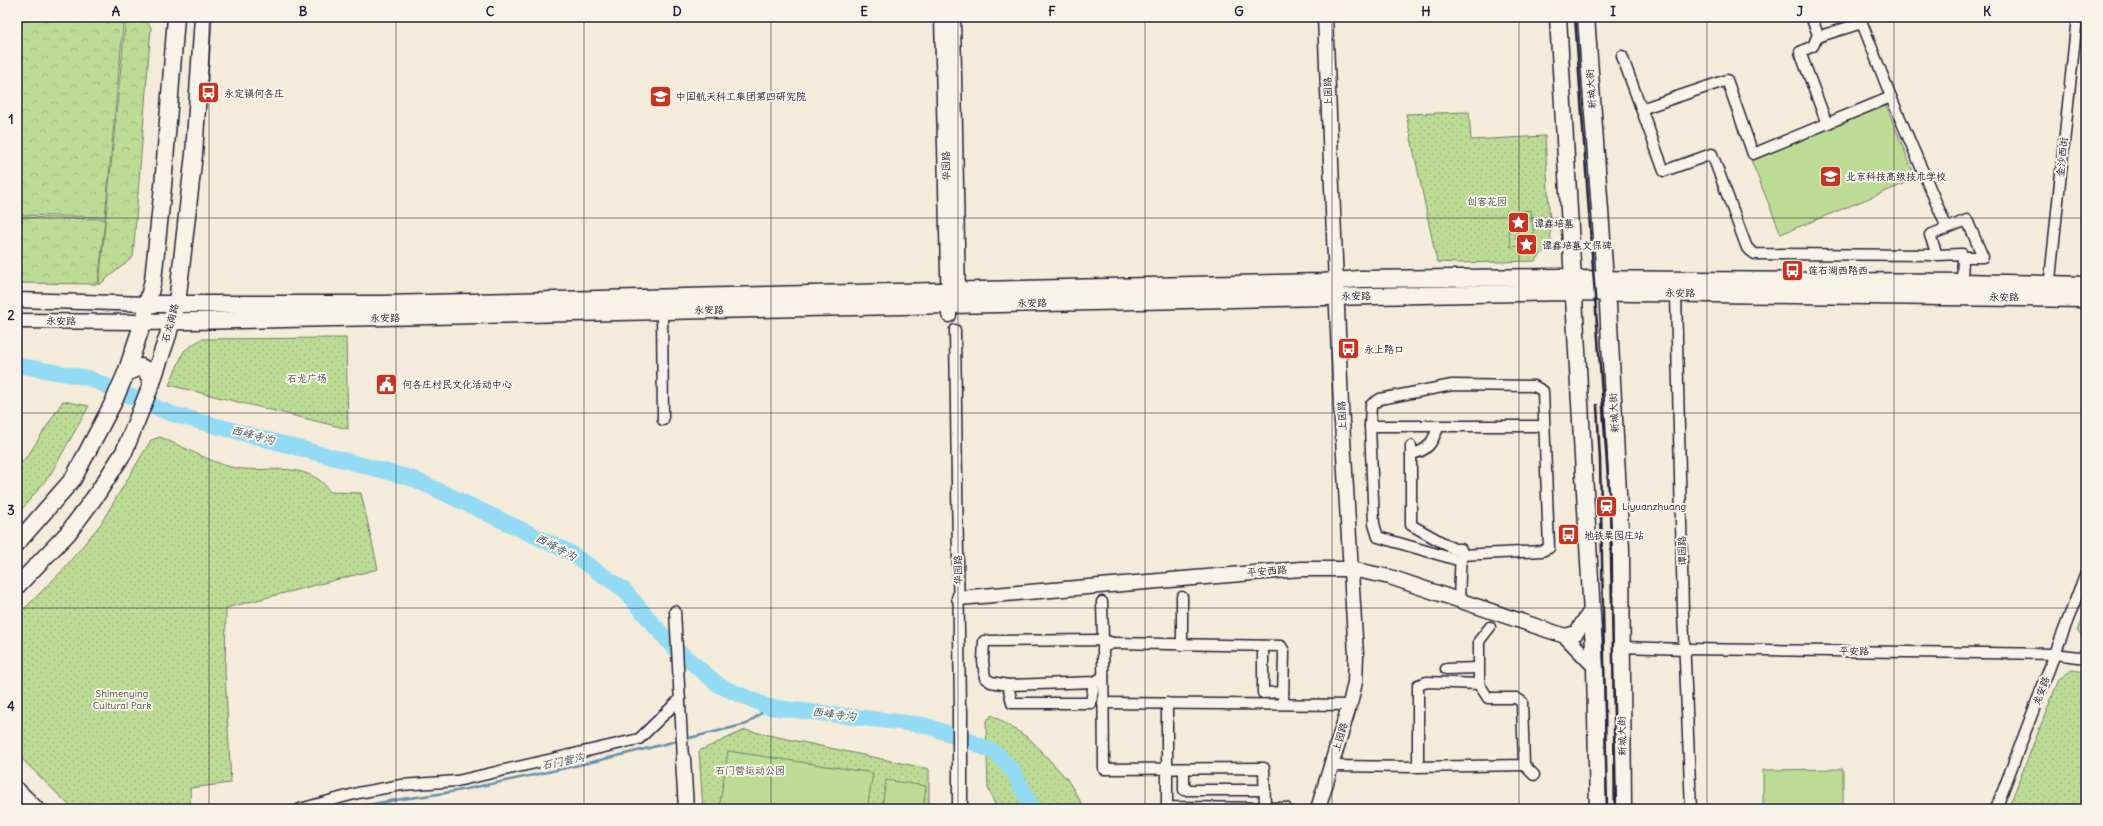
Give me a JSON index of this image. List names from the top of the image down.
{
  "streets": {
    "main road": ["新城大街", "永安路", "石龙南路"],
    "street": [
      "上园路",
      "金沙西街",
      "华园路",
      "谭园路",
      "平安西路",
      "平安路",
      "龙安路"
    ]
  },
  "crossings": [
    ["新城大街", "永安路"],
    ["新城大街", "平安路"],
    ["上园路", "永安路"],
    ["上园路", "平安西路"],
    ["金沙西街", "永安路"],
    ["华园路", "永安路"],
    ["华园路", "平安西路"],
    ["永安路", "石龙南路"],
    ["永安路", "谭园路"],
    ["谭园路", "平安路"],
    ["平安路", "龙安路"]
  ],
  "water": ["西峰寺沟", "石门营沟"],
  "parks": [
    "创客花园",
    "石龙广场",
    "Shimenying Cultural Park",
    "石门营运动公园"
  ],
  "places": {
    "bus stop": [
      "永定镇何各庄",
      "莲石湖西路西",
      "永上路口",
      "地铁栗园庄站"
    ],
    "school or university": ["中国航天科工集团第四研究院", "北京科技高级技术学校"],
    "place": ["谭鑫培墓", "谭鑫培墓文保碑"],
    "public building": ["何各庄村民文化活动中心"],
    "station": ["Liyuanzhuang"]
  },
  "grid": {
    "columns": [
      "A",
      "B",
      "C",
      "D",
      "E",
      "F",
      "G",
      "H",
      "I",
      "J",
      "K"
    ],
    "rows": [
      "1",
      "2",
      "3",
      "4"
    ]
  }
}
